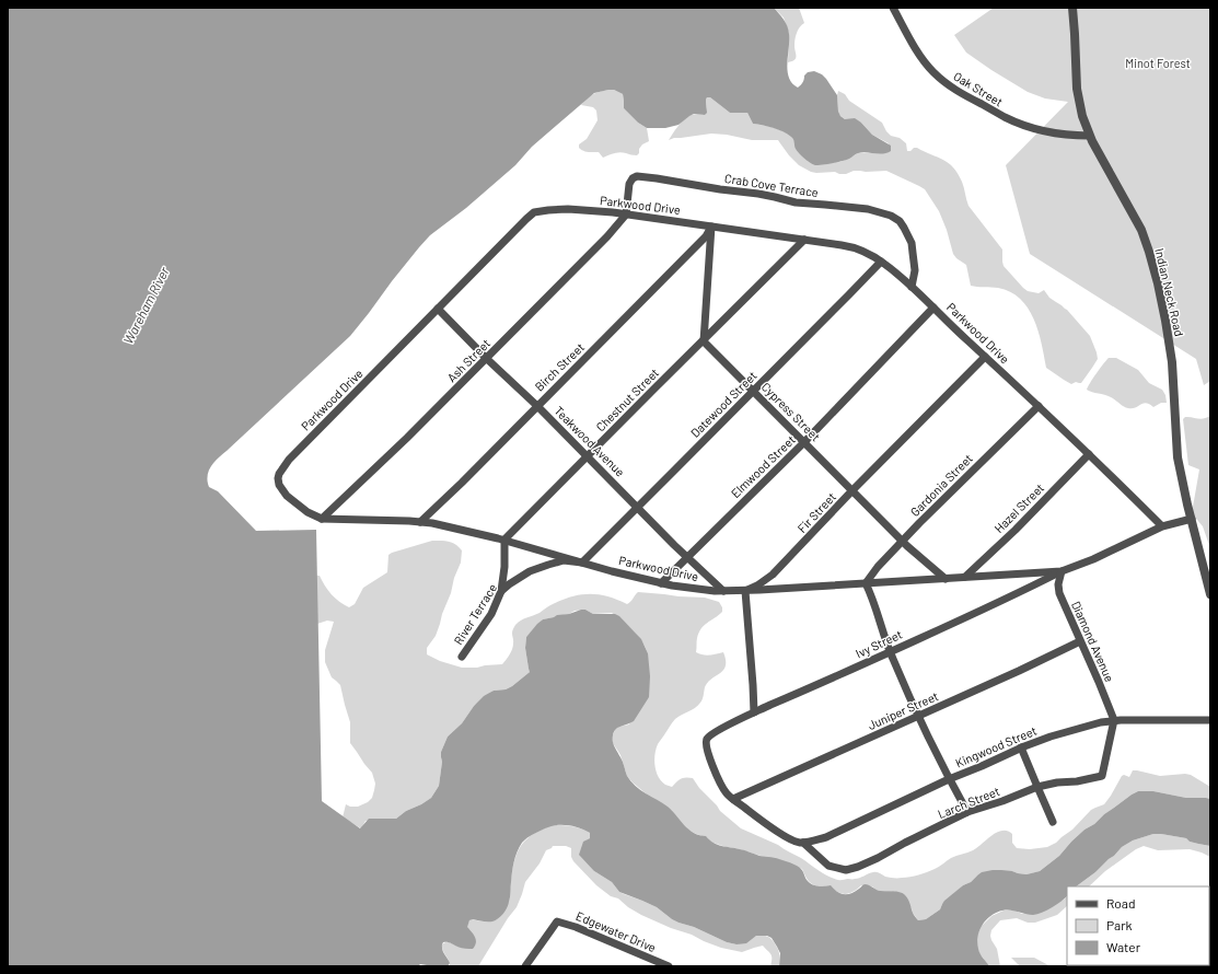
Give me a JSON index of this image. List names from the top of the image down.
{
  "streets": {
    "street": [
      "Oak Street",
      "Crab Cove Terrace",
      "Parkwood Drive",
      "Indian Neck Road",
      "Ash Street",
      "Birch Street",
      "Chestnut Street",
      "Datewood Street",
      "Cypress Street",
      "Teakwood Avenue",
      "Elmwood Street",
      "Gardonia Street",
      "Hazel Street",
      "Fir Street",
      "River Terrace",
      "Diamond Avenue",
      "Ivy Street",
      "Juniper Street",
      "Kingwood Street",
      "Larch Street",
      "Edgewater Drive"
    ]
  },
  "crossings": [
    ["Oak Street", "Indian Neck Road"],
    ["Crab Cove Terrace", "Parkwood Drive"],
    ["Crab Cove Terrace", "Ash Street"],
    ["Parkwood Drive", "Indian Neck Road"],
    ["Parkwood Drive", "Ash Street"],
    ["Parkwood Drive", "Birch Street"],
    ["Parkwood Drive", "Chestnut Street"],
    ["Parkwood Drive", "Datewood Street"],
    ["Parkwood Drive", "Cypress Street"],
    ["Parkwood Drive", "Teakwood Avenue"],
    ["Parkwood Drive", "Elmwood Street"],
    ["Parkwood Drive", "Gardonia Street"],
    ["Parkwood Drive", "Hazel Street"],
    ["Parkwood Drive", "Fir Street"],
    ["Parkwood Drive", "River Terrace"],
    ["Parkwood Drive", "Diamond Avenue"],
    ["Parkwood Drive", "Ivy Street"],
    ["Ash Street", "Teakwood Avenue"],
    ["Birch Street", "Teakwood Avenue"],
    ["Chestnut Street", "Cypress Street"],
    ["Chestnut Street", "Teakwood Avenue"],
    ["Datewood Street", "Cypress Street"],
    ["Datewood Street", "Teakwood Avenue"],
    ["Datewood Street", "River Terrace"],
    ["Cypress Street", "Elmwood Street"],
    ["Cypress Street", "Gardonia Street"],
    ["Cypress Street", "Fir Street"],
    ["Teakwood Avenue", "Elmwood Street"],
    ["Diamond Avenue", "Ivy Street"],
    ["Diamond Avenue", "Juniper Street"],
    ["Diamond Avenue", "Kingwood Street"],
    ["Diamond Avenue", "Larch Street"],
    ["Ivy Street", "Larch Street"],
    ["Juniper Street", "Larch Street"],
    ["Kingwood Street", "Larch Street"]
  ],
  "water": ["Wareham River"],
  "parks": ["Minot Forest"],
  "legend": ["Road", "Park", "Water"]
}
